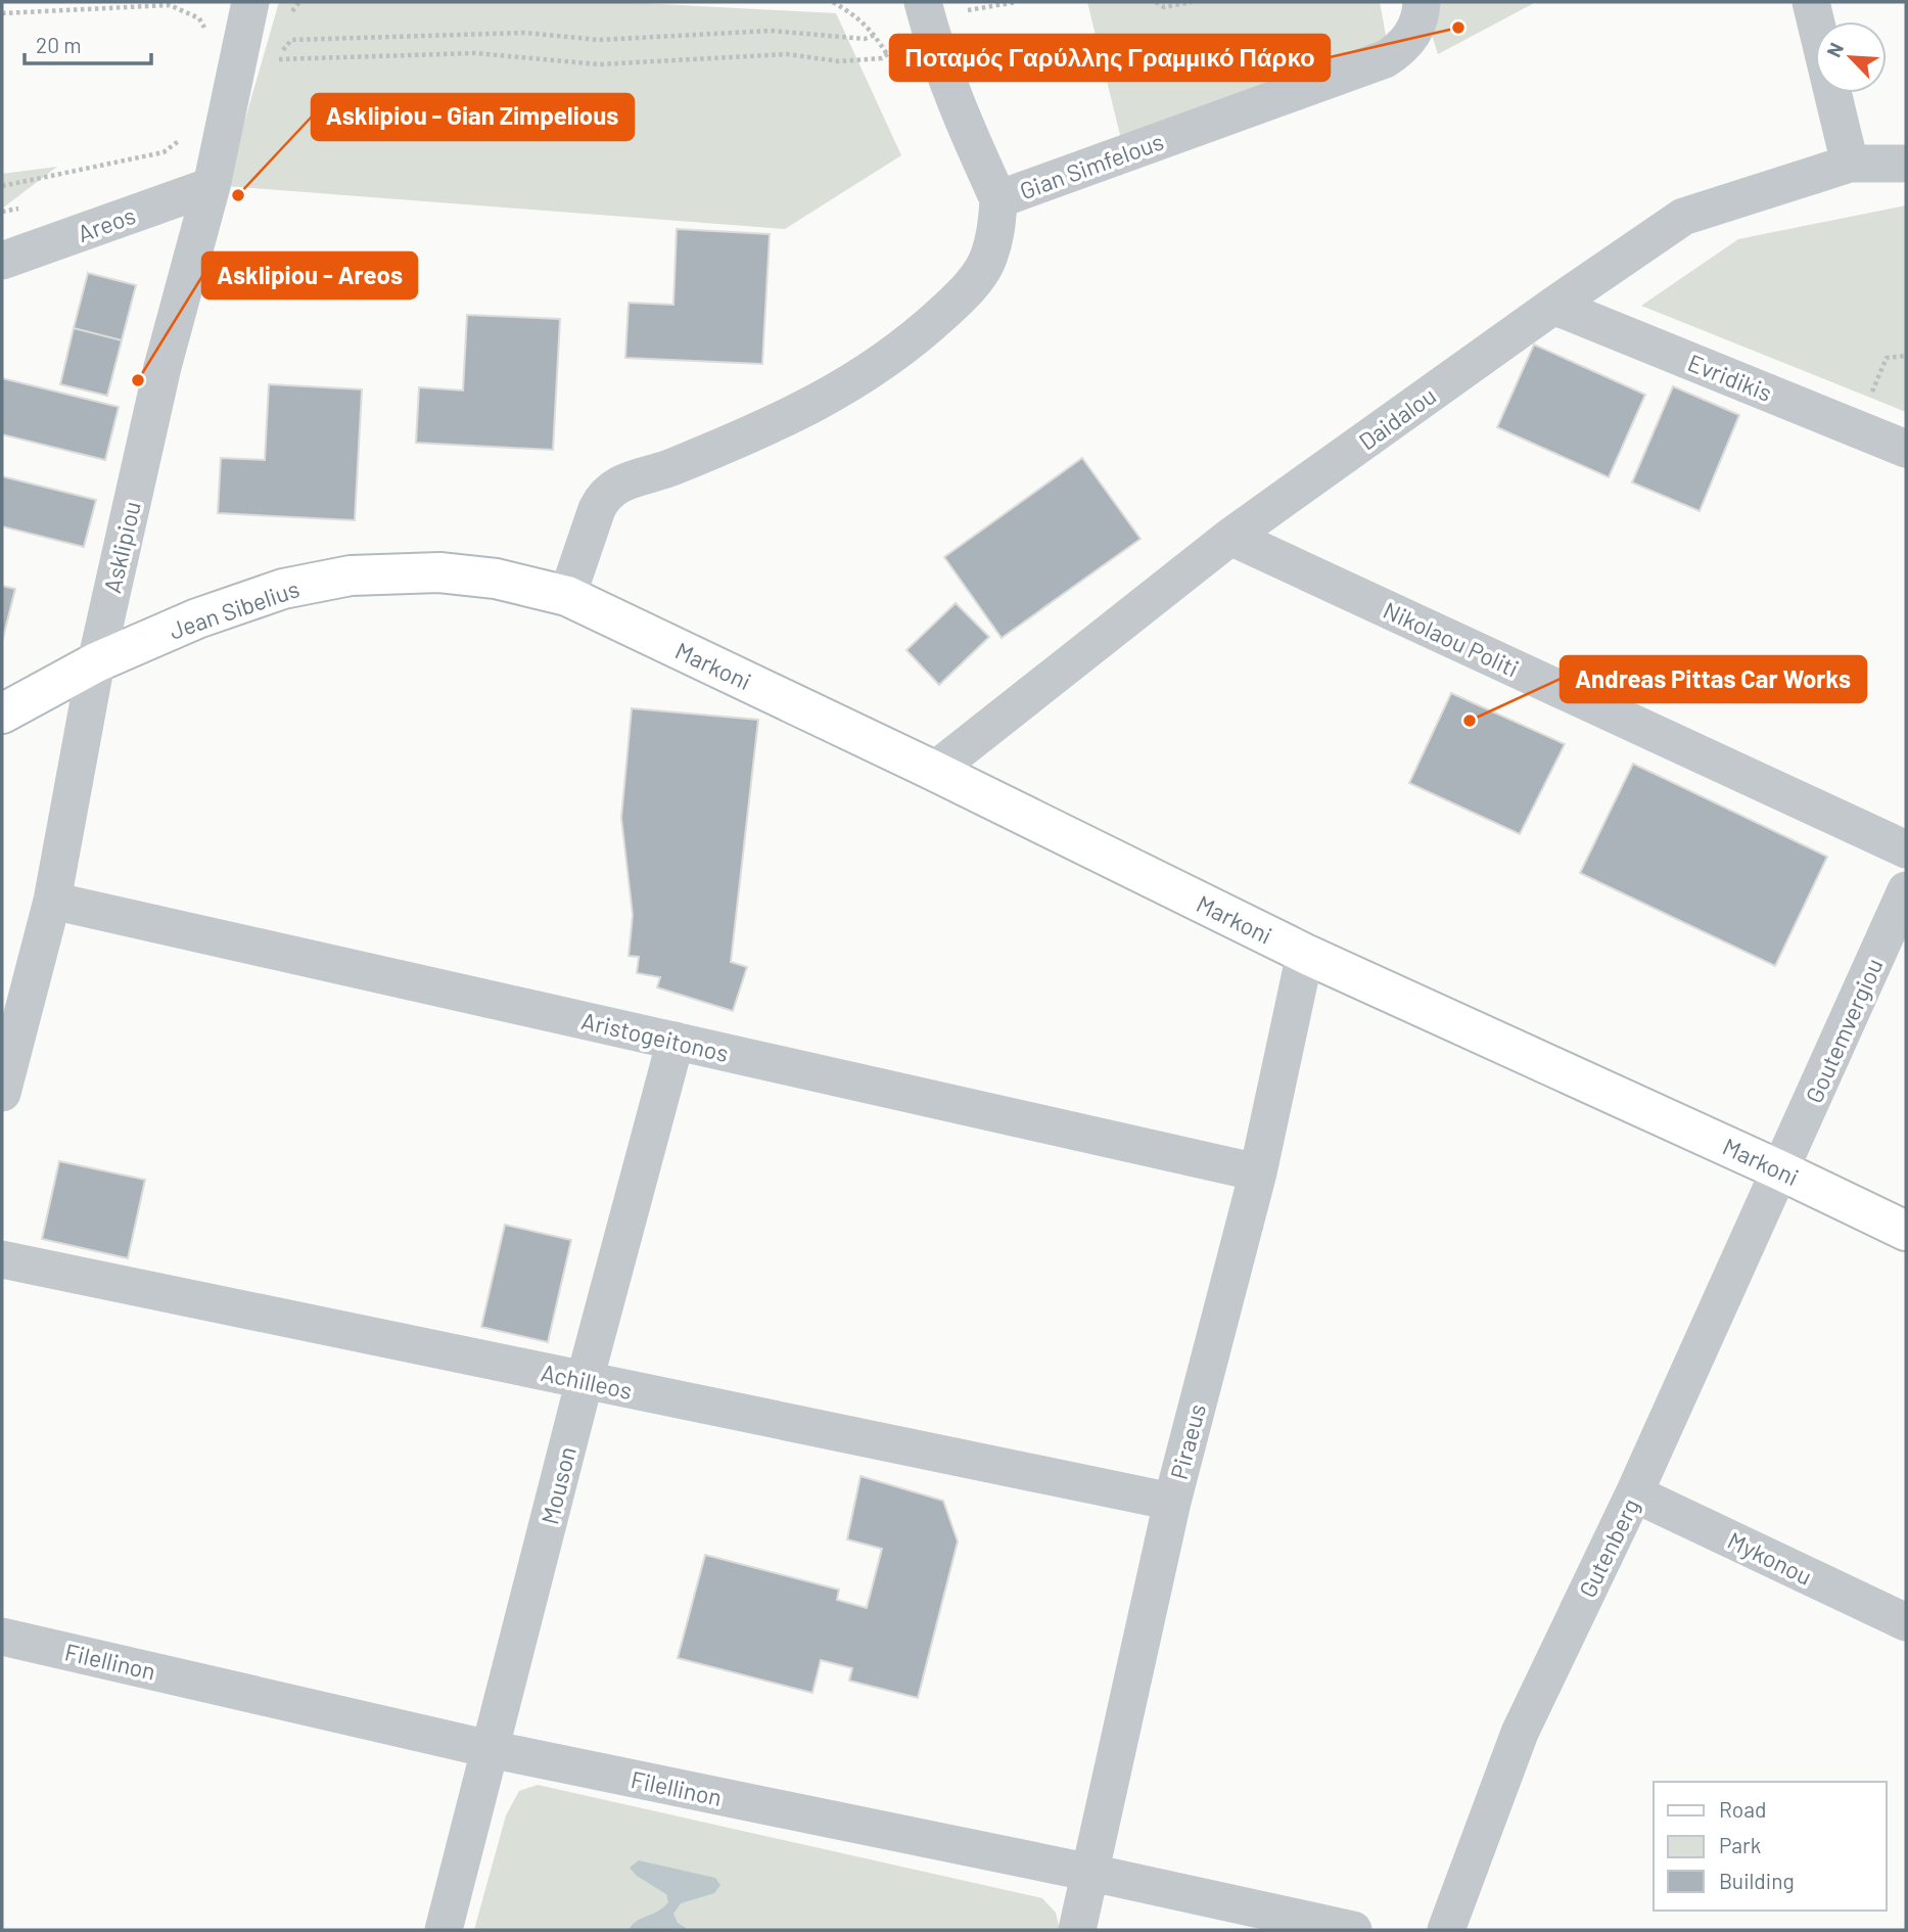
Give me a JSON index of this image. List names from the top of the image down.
{
  "streets": {
    "main road": ["Jean Sibelius", "Markoni"],
    "street": [
      "Gian Simfelous",
      "Areos",
      "Evridikis",
      "Daidalou",
      "Asklipiou",
      "Nikolaou Politi",
      "Goutemvergiou",
      "Aristogeitonos",
      "Achilleos",
      "Piraeus",
      "Mouson",
      "Gutenberg",
      "Mykonou",
      "Filellinon"
    ]
  },
  "crossings": [
    ["Gian Simfelous", "Jean Sibelius"],
    ["Gian Simfelous", "Markoni"],
    ["Areos", "Asklipiou"],
    ["Evridikis", "Daidalou"],
    ["Daidalou", "Nikolaou Politi"],
    ["Daidalou", "Markoni"],
    ["Asklipiou", "Jean Sibelius"],
    ["Asklipiou", "Aristogeitonos"],
    ["Jean Sibelius", "Markoni"],
    ["Markoni", "Goutemvergiou"],
    ["Markoni", "Piraeus"],
    ["Markoni", "Gutenberg"],
    ["Goutemvergiou", "Gutenberg"],
    ["Aristogeitonos", "Piraeus"],
    ["Aristogeitonos", "Mouson"],
    ["Achilleos", "Piraeus"],
    ["Achilleos", "Mouson"],
    ["Piraeus", "Filellinon"],
    ["Mouson", "Filellinon"],
    ["Gutenberg", "Mykonou"]
  ],
  "places": [
    "Ποταμός Γαρύλλης Γραμμικό Πάρκο",
    "Asklipiou - Gian Zimpelious",
    "Asklipiou - Areos",
    "Andreas Pittas Car Works"
  ],
  "legend": ["Road", "Park", "Building"],
  "scale_bar": "20 m",
  "north": "top left"
}
